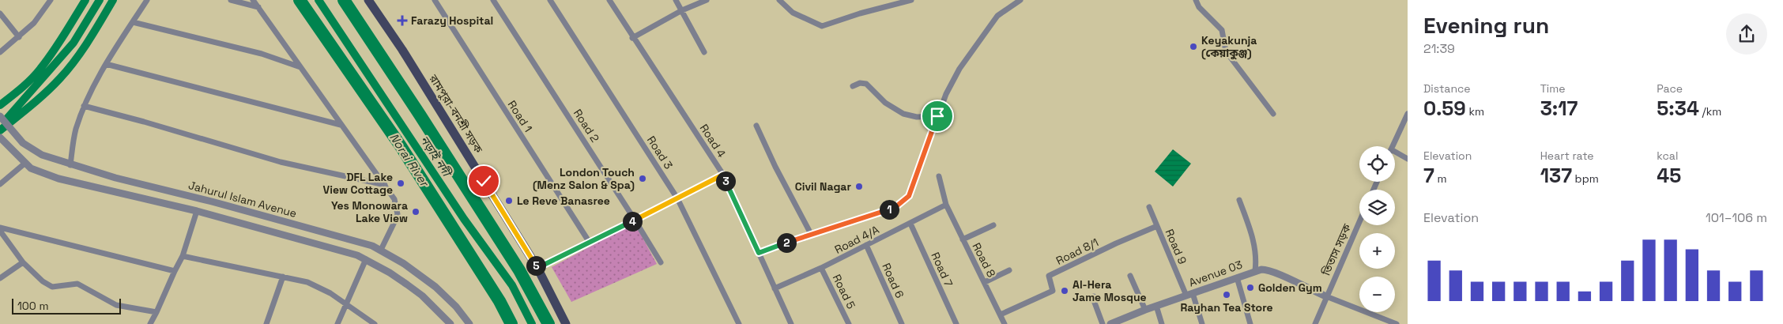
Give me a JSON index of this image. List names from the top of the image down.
{
  "streets": {
    "main road": ["রামপুরা-বনশ্রী সড়ক"],
    "street": [
      "Road 1",
      "Road 2",
      "Road 4",
      "Road 3",
      "Jahurul Islam Avenue",
      "Road 4/A",
      "Road 9",
      "তিতাস সড়ক",
      "Road 8/1",
      "Road 8",
      "Road 7",
      "Avenue 03",
      "Road 6",
      "Road 5"
    ]
  },
  "crossings": [
    ["Road 4", "Road 4/A"],
    ["Road 4/A", "Road 8"],
    ["Road 4/A", "Road 7"],
    ["Road 4/A", "Road 6"],
    ["Road 4/A", "Road 5"],
    ["Road 9", "Road 8/1"],
    ["Road 9", "Avenue 03"],
    ["তিতাস সড়ক", "Avenue 03"],
    ["Road 8/1", "Road 8"]
  ],
  "water": ["নড়াই নদী", "Norai River"],
  "places": {
    "health": ["Farazy Hospital"],
    "other": [
      "Keyakunja (কেয়াকুঞ্জ)",
      "London Touch (Menz Salon & Spa)",
      "DFL Lake View Cottage",
      "Civil Nagar",
      "Le Reve Banasree",
      "Yes Monowara Lake View",
      "Golden Gym",
      "Al-Hera Jame Mosque",
      "Rayhan Tea Store"
    ]
  },
  "scale_bar": "100 m",
  "page": {
    "heading": ["Evening run", "21:39"],
    "stats": [
      ["Distance", "0.59 km"],
      ["Time", "3:17"],
      ["Pace", "5:34 /km"],
      ["Elevation", "7 m"],
      ["Heart rate", "137 bpm"],
      ["kcal", "45"]
    ],
    "map_buttons": ["+", "−"],
    "pins": [
      "3",
      "1",
      "4",
      "2",
      "5"
    ],
    "chart": ["Elevation", "101–106 m"],
    "scale": "100 m"
  }
}
